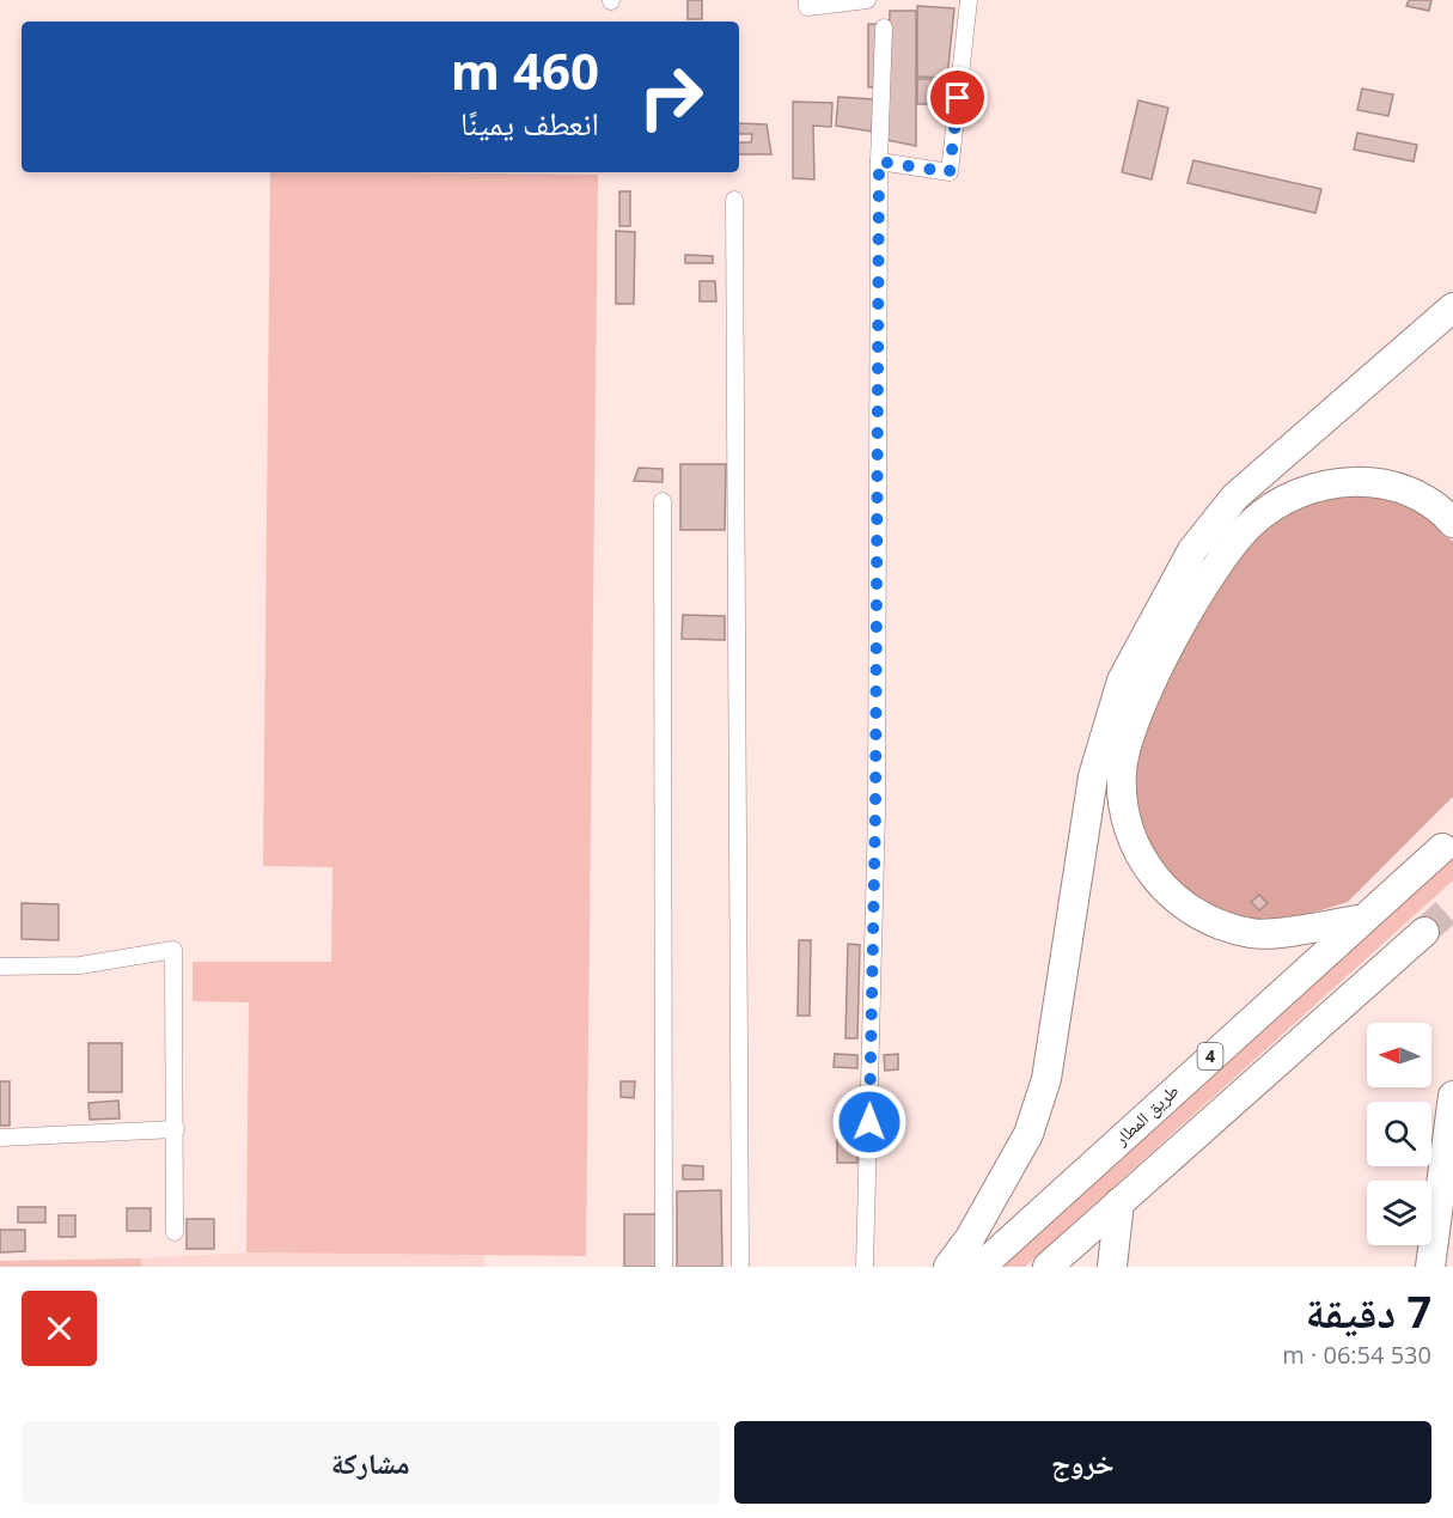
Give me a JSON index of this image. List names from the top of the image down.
{
  "streets": {
    "highway": ["4", "طريق المطار"]
  },
  "north": "left",
  "page": {
    "turn": ["460 m", "انعطف يمينًا"],
    "heading": ["7 دقيقة", "530 m · 06:54"],
    "buttons": ["خروج", "مشاركة"]
  }
}
